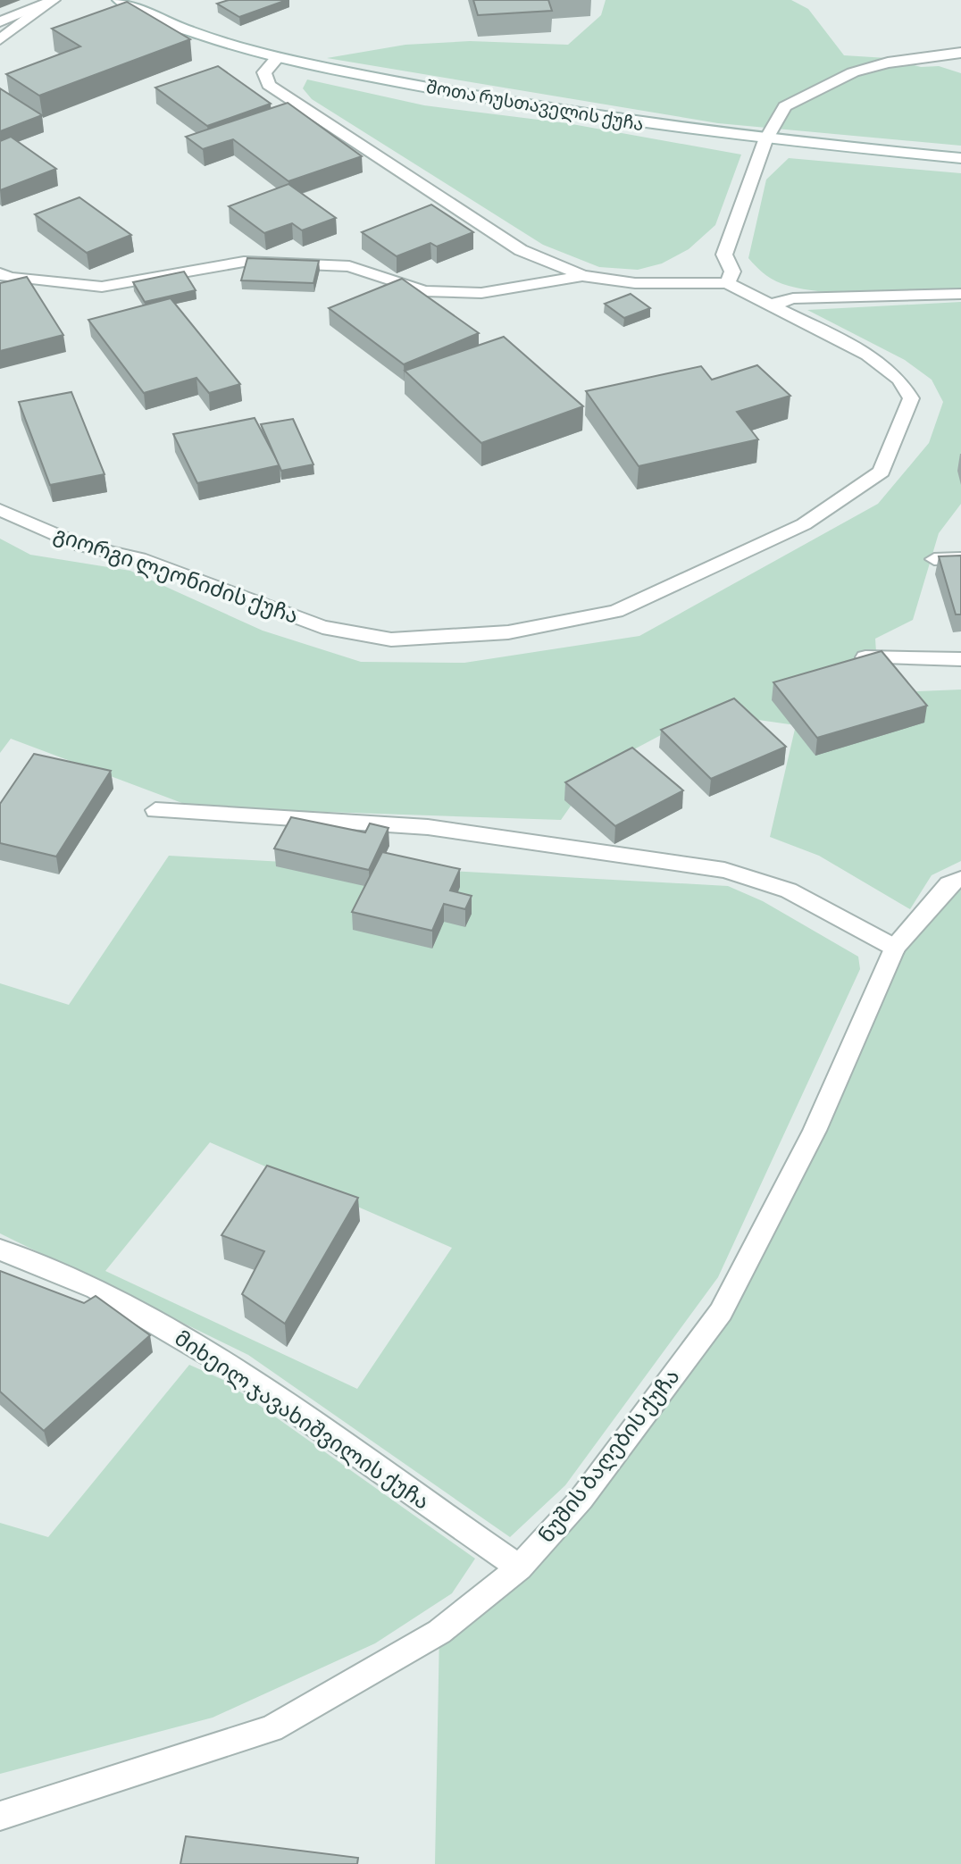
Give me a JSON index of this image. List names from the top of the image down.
{
  "streets": {
    "street": [
      "შოთა რუსთაველის ქუჩა",
      "გიორგი ლეონიძის ქუჩა",
      "მიხეილ ჯავახიშვილის ქუჩა",
      "ნუშის ბაღების ქუჩა"
    ]
  },
  "crossings": [
    ["შოთა რუსთაველის ქუჩა", "გიორგი ლეონიძის ქუჩა"],
    ["მიხეილ ჯავახიშვილის ქუჩა", "ნუშის ბაღების ქუჩა"]
  ]
}
